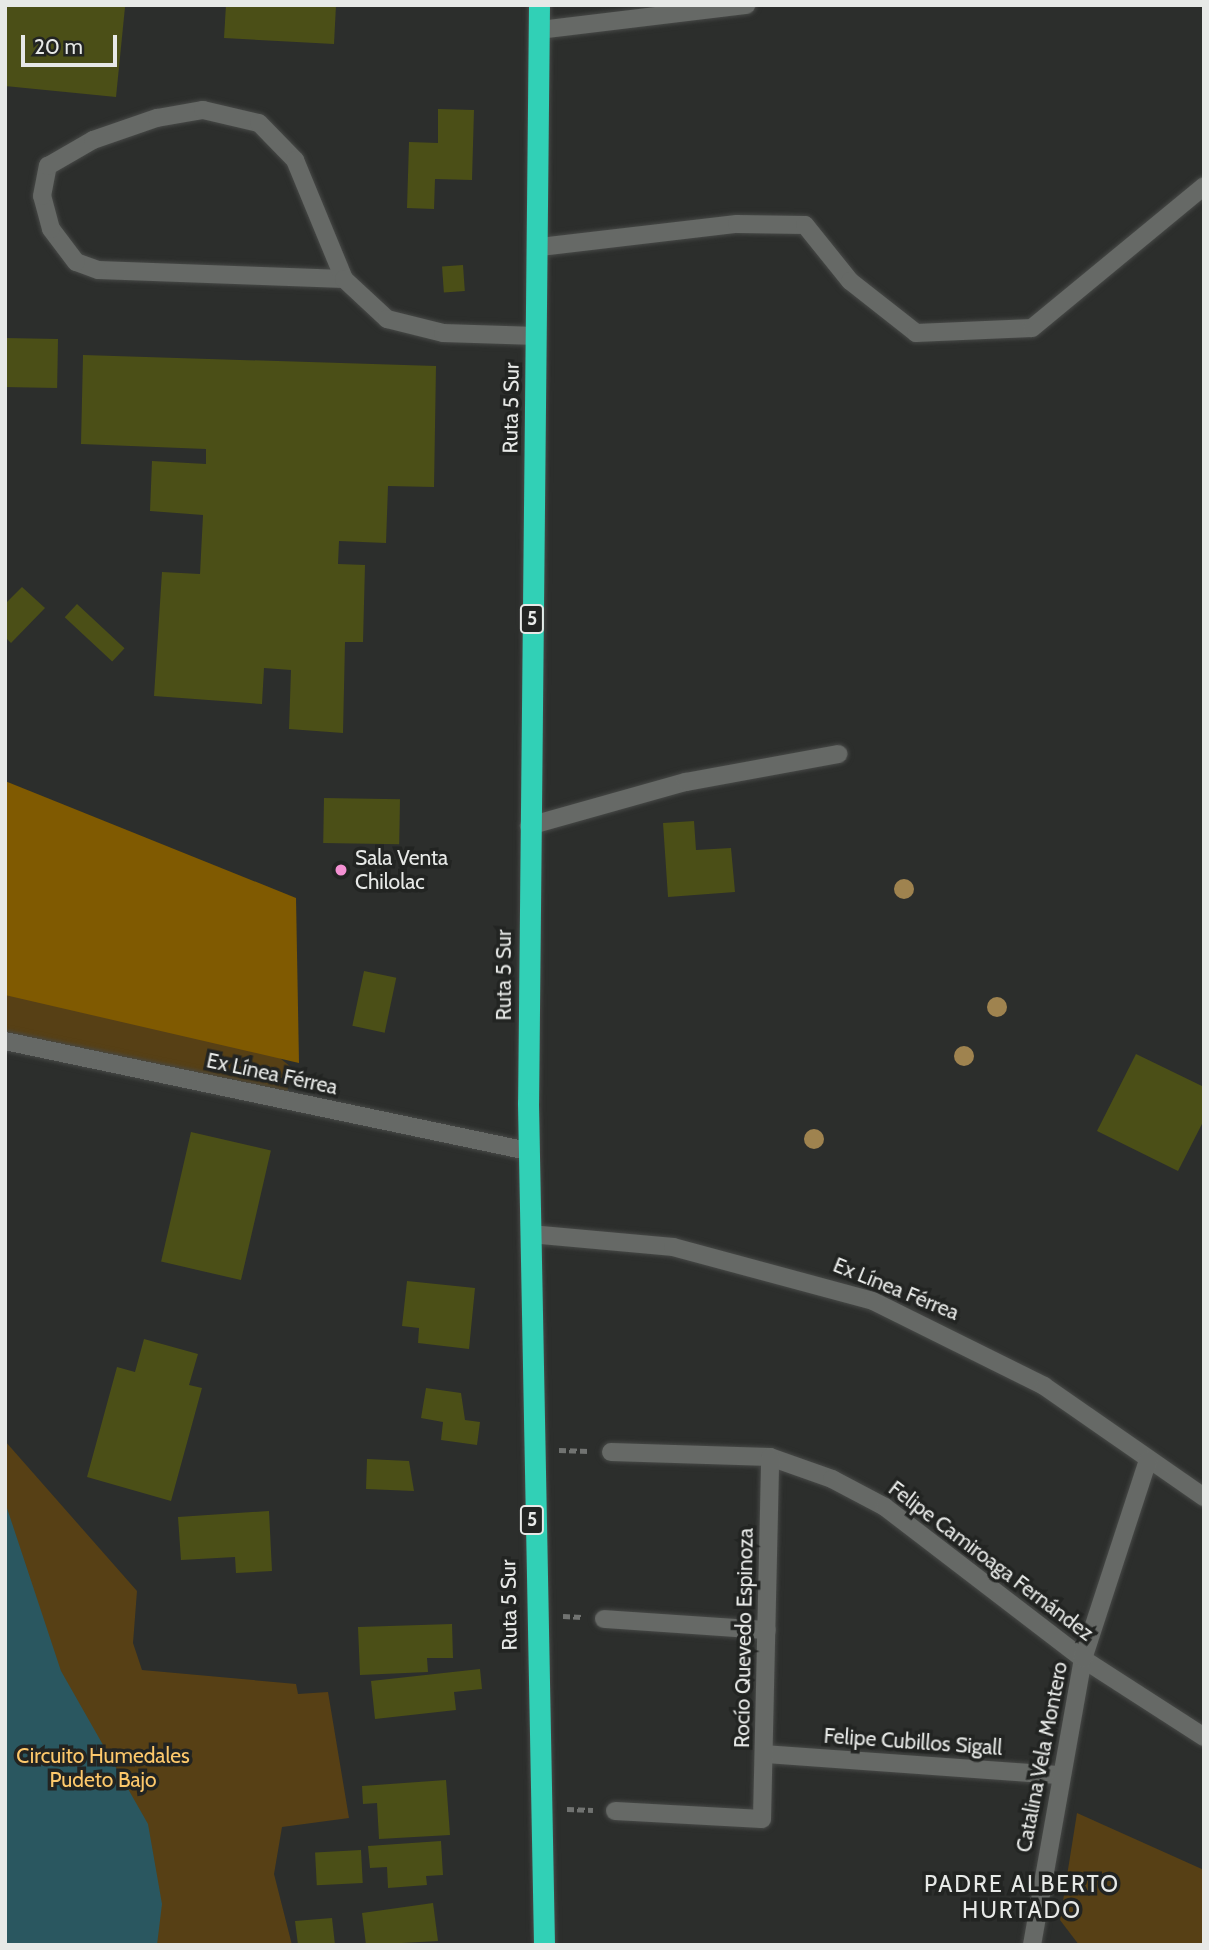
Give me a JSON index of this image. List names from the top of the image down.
{
  "streets": {
    "highway": ["Ruta 5 Sur", "5"],
    "street": [
      "Ex Línea Férrea",
      "Felipe Camiroaga Fernández",
      "Rocío Quevedo Espinoza",
      "Felipe Cubillos Sigall",
      "Catalina Vela Montero"
    ]
  },
  "crossings": [
    ["Ruta 5 Sur", "Ex Línea Férrea"],
    ["Ex Línea Férrea", "Catalina Vela Montero"],
    ["Felipe Camiroaga Fernández", "Rocío Quevedo Espinoza"],
    ["Felipe Camiroaga Fernández", "Catalina Vela Montero"],
    ["Rocío Quevedo Espinoza", "Felipe Cubillos Sigall"],
    ["Felipe Cubillos Sigall", "Catalina Vela Montero"]
  ],
  "districts": ["PADRE ALBERTO HURTADO"],
  "parks": ["Circuito Humedales Pudeto Bajo"],
  "places": ["Sala Venta Chilolac"],
  "scale_bar": "20 m"
}
